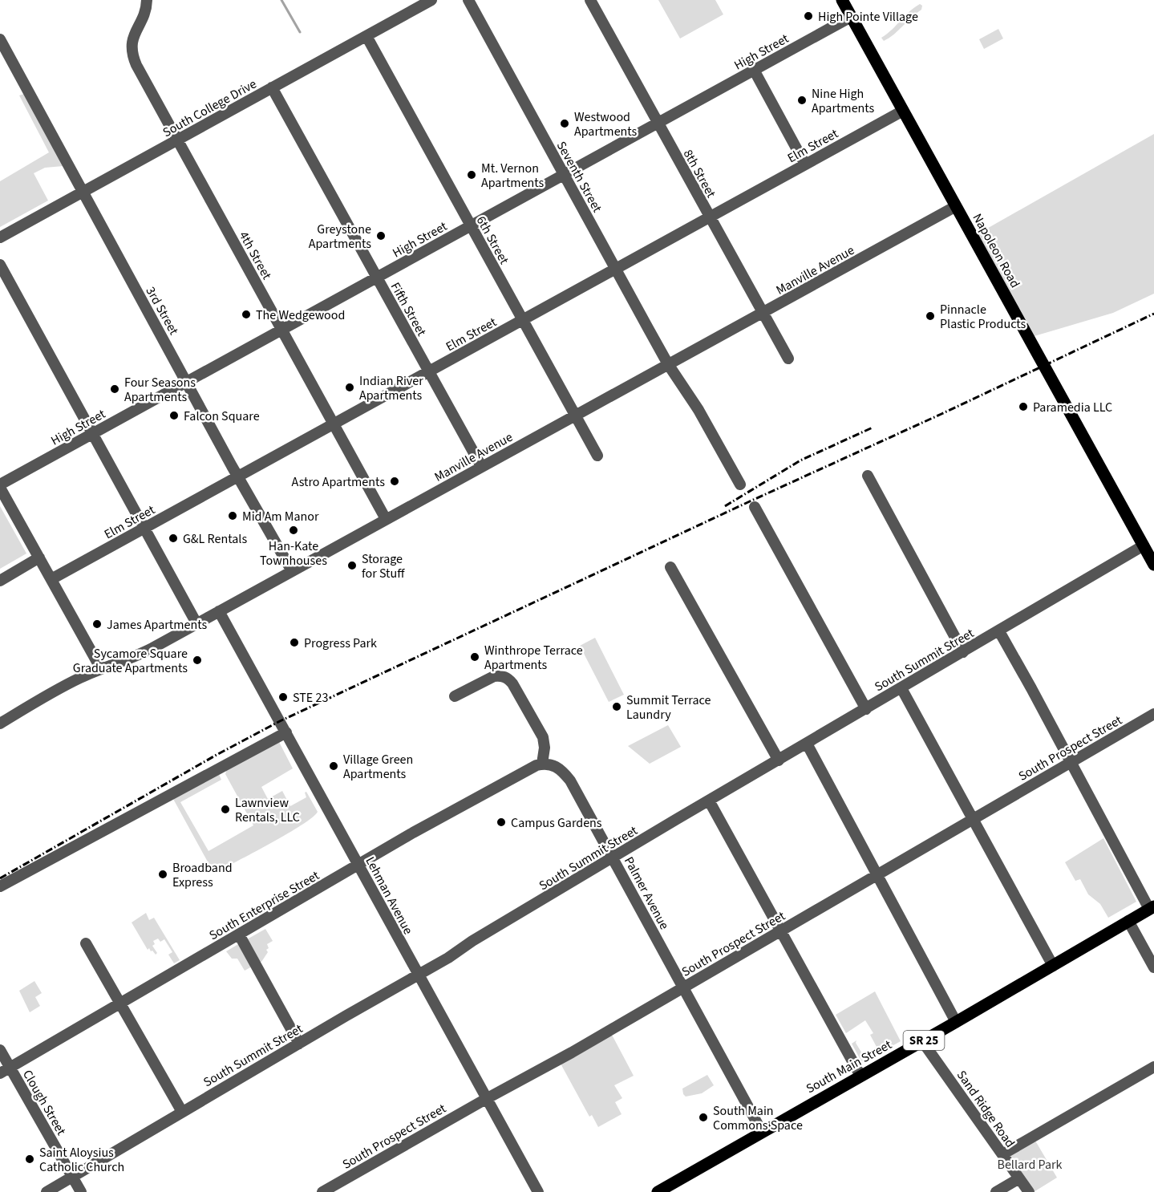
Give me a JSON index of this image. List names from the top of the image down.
{
  "streets": {
    "main road": ["Napoleon Road", "SR 25", "South Main Street"],
    "street": [
      "High Street",
      "South College Drive",
      "Elm Street",
      "8th Street",
      "Seventh Street",
      "6th Street",
      "4th Street",
      "Manville Avenue",
      "Fifth Street",
      "3rd Street",
      "South Summit Street",
      "South Prospect Street",
      "Palmer Avenue",
      "Lehman Avenue",
      "South Enterprise Street",
      "Clough Street",
      "Sand Ridge Road"
    ]
  },
  "crossings": [
    ["High Street", "8th Street"],
    ["High Street", "Seventh Street"],
    ["High Street", "6th Street"],
    ["High Street", "Napoleon Road"],
    ["High Street", "4th Street"],
    ["High Street", "Fifth Street"],
    ["High Street", "3rd Street"],
    ["South College Drive", "6th Street"],
    ["South College Drive", "4th Street"],
    ["South College Drive", "Fifth Street"],
    ["South College Drive", "3rd Street"],
    ["Elm Street", "8th Street"],
    ["Elm Street", "Seventh Street"],
    ["Elm Street", "6th Street"],
    ["Elm Street", "Napoleon Road"],
    ["Elm Street", "4th Street"],
    ["Elm Street", "Fifth Street"],
    ["Elm Street", "3rd Street"],
    ["8th Street", "Manville Avenue"],
    ["Seventh Street", "Manville Avenue"],
    ["6th Street", "Manville Avenue"],
    ["Napoleon Road", "Manville Avenue"],
    ["Napoleon Road", "South Summit Street"],
    ["4th Street", "Manville Avenue"],
    ["Manville Avenue", "Fifth Street"],
    ["Manville Avenue", "3rd Street"],
    ["Manville Avenue", "Lehman Avenue"],
    ["South Summit Street", "Palmer Avenue"],
    ["South Summit Street", "Lehman Avenue"],
    ["South Summit Street", "Clough Street"],
    ["South Prospect Street", "Palmer Avenue"],
    ["South Prospect Street", "Lehman Avenue"],
    ["Palmer Avenue", "South Enterprise Street"],
    ["Palmer Avenue", "South Main Street"],
    ["Lehman Avenue", "South Enterprise Street"],
    ["South Enterprise Street", "Clough Street"],
    ["South Main Street", "Sand Ridge Road"]
  ],
  "parks": ["Bellard Park"],
  "places": [
    "High Pointe Village",
    "Nine High Apartments",
    "Westwood Apartments",
    "Mt. Vernon Apartments",
    "Greystone Apartments",
    "The Wedgewood",
    "Pinnacle Plastic Products",
    "Indian River Apartments",
    "Four Seasons Apartments",
    "Paramedia LLC",
    "Falcon Square",
    "Astro Apartments",
    "Mid Am Manor",
    "Han-Kate Townhouses",
    "G&L Rentals",
    "Storage for Stuff",
    "James Apartments",
    "Progress Park",
    "Winthrope Terrace Apartments",
    "Sycamore Square Graduate Apartments",
    "STE 23",
    "Summit Terrace Laundry",
    "Village Green Apartments",
    "Lawnview Rentals, LLC",
    "Campus Gardens",
    "Broadband Express",
    "South Main Commons Space",
    "Saint Aloysius Catholic Church"
  ]
}
